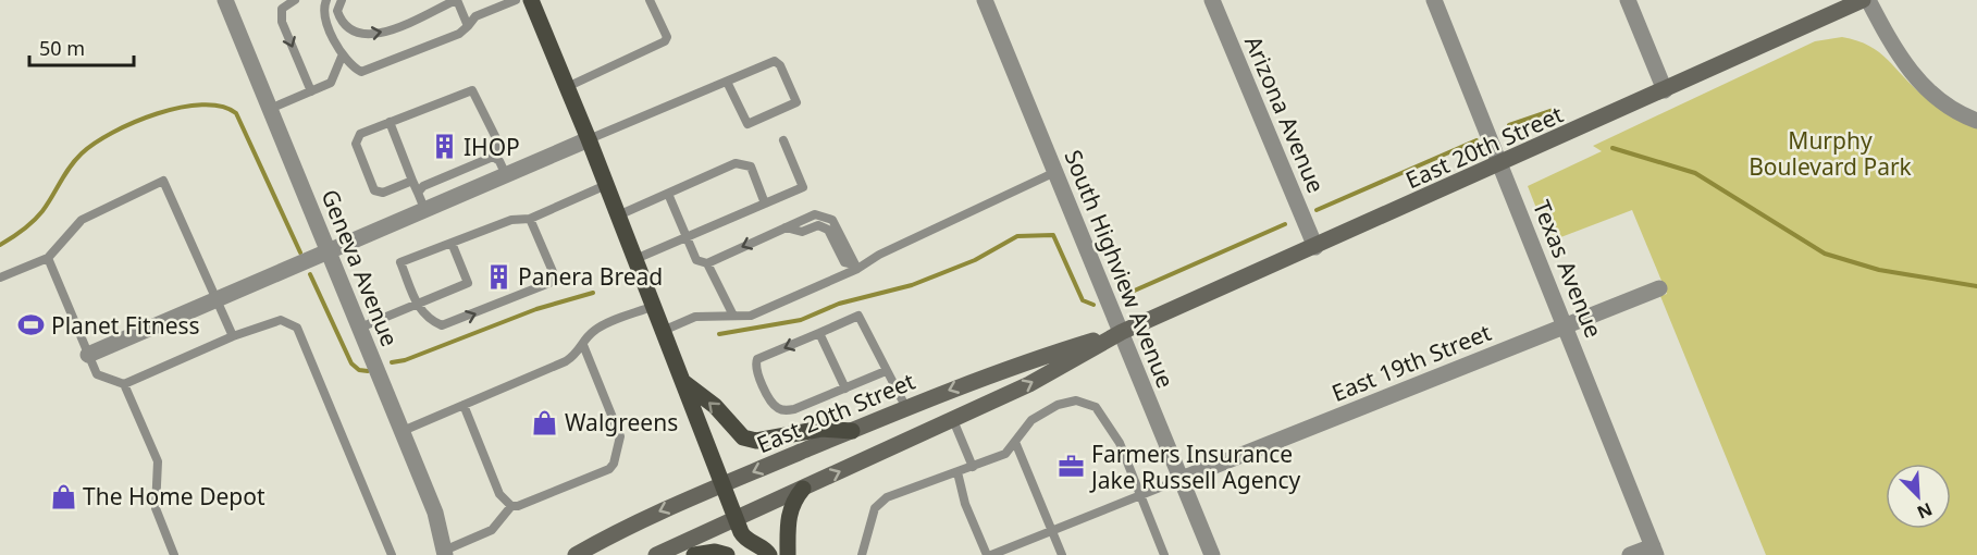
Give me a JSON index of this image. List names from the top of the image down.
{
  "streets": {
    "main road": ["East 20th Street"],
    "street": [
      "Arizona Avenue",
      "Geneva Avenue",
      "South Highview Avenue",
      "Texas Avenue",
      "East 19th Street"
    ]
  },
  "crossings": [
    ["Arizona Avenue", "East 20th Street"],
    ["East 20th Street", "South Highview Avenue"],
    ["East 20th Street", "Texas Avenue"],
    ["South Highview Avenue", "East 19th Street"],
    ["Texas Avenue", "East 19th Street"]
  ],
  "parks": ["Murphy Boulevard Park"],
  "places": {
    "building": ["IHOP", "Panera Bread"],
    "sports": ["Planet Fitness"],
    "shop": ["Walgreens", "The Home Depot"],
    "office": ["Farmers Insurance Jake Russell Agency"]
  },
  "scale_bar": "50 m",
  "north": "bottom right"
}
